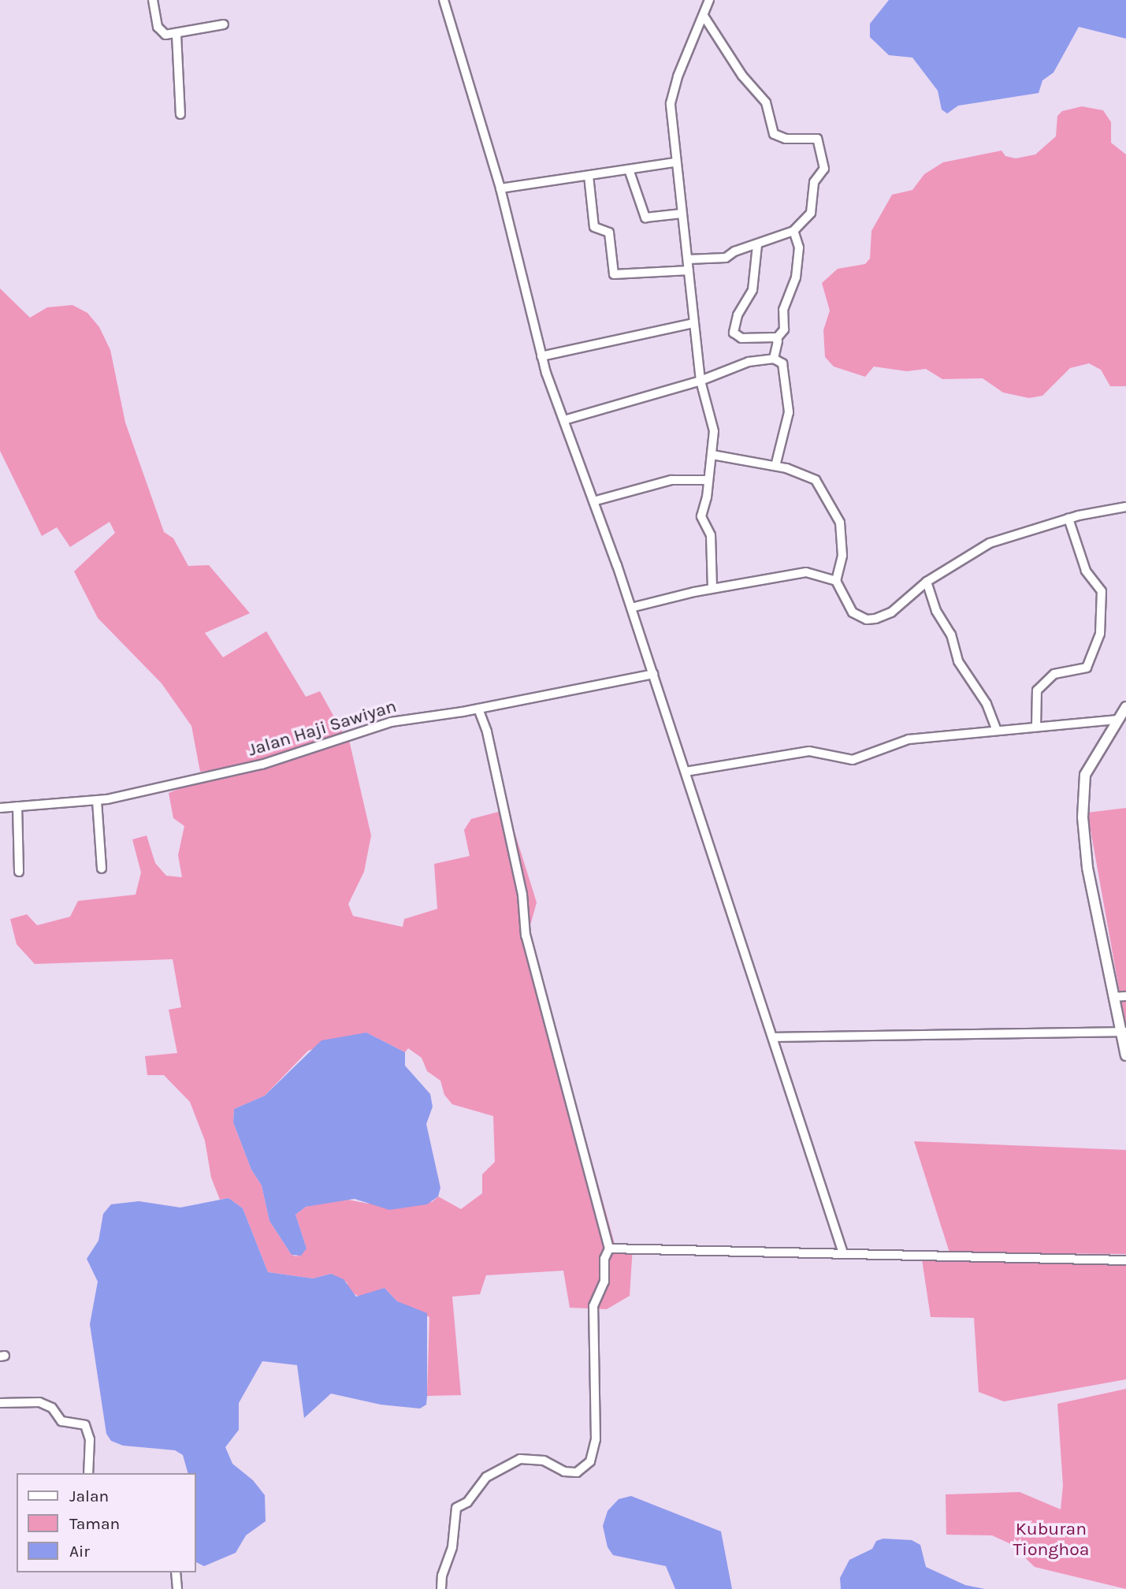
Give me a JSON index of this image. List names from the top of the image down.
{
  "streets": {
    "street": ["Jalan Haji Sawiyan"]
  },
  "parks": ["Kuburan Tionghoa"],
  "legend": ["Jalan", "Taman", "Air"]
}
